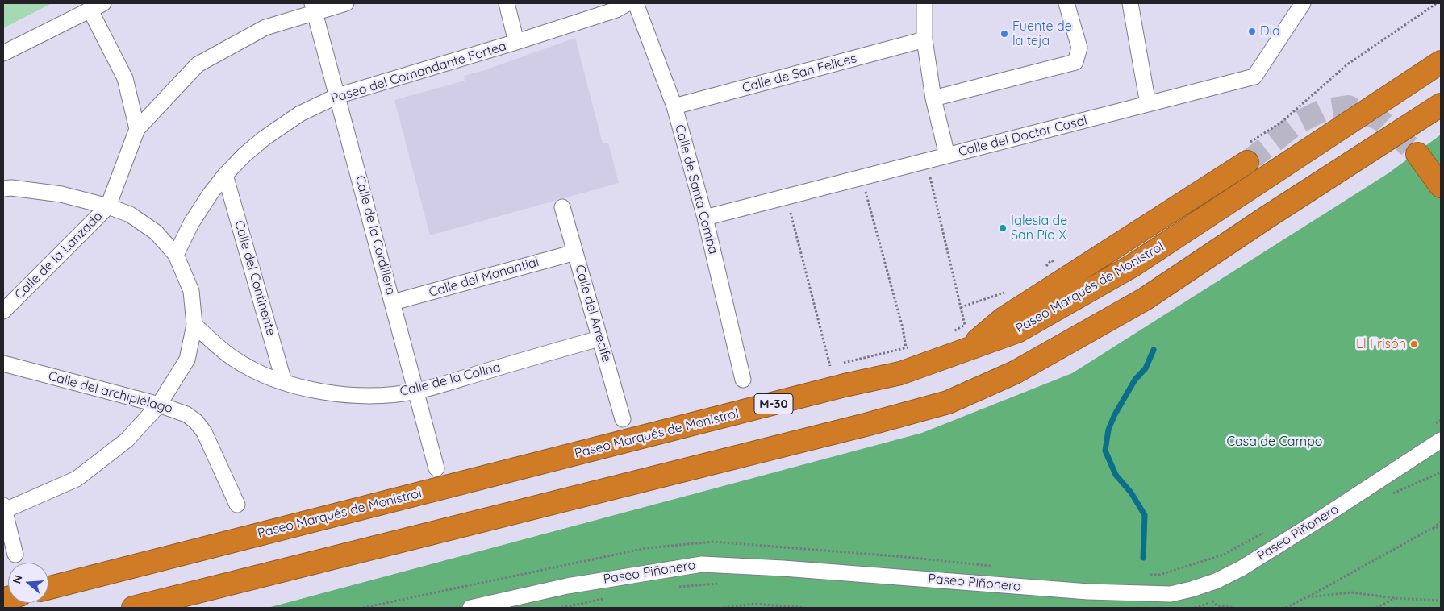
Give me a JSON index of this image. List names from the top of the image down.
{
  "streets": {
    "highway": ["Paseo Marqués de Monistrol", "M-30"],
    "street": [
      "Paseo del Comandante Fortea",
      "Calle de San Felices",
      "Calle del Doctor Casal",
      "Calle de Santa Comba",
      "Calle de la Cordillera",
      "Calle de la Lanzada",
      "Calle del Manantial",
      "Calle del Continente",
      "Calle del Arrecife",
      "Calle de la Colina",
      "Calle del archipiélago",
      "Paseo Piñonero"
    ]
  },
  "crossings": [
    ["Paseo del Comandante Fortea", "Calle de la Cordillera"],
    ["Paseo del Comandante Fortea", "Calle del Continente"],
    ["Calle de San Felices", "Calle de Santa Comba"],
    ["Calle del Doctor Casal", "Calle de Santa Comba"],
    ["Calle de la Cordillera", "Calle de la Lanzada"],
    ["Calle de la Cordillera", "Calle del Manantial"],
    ["Calle de la Cordillera", "Calle de la Colina"],
    ["Calle del Manantial", "Calle del Arrecife"],
    ["Calle del Continente", "Calle de la Colina"],
    ["Calle del Arrecife", "Calle de la Colina"]
  ],
  "parks": ["Casa de Campo"],
  "places": [
    "Dia",
    "Fuente de la teja",
    "Iglesia de San Pío X",
    "El Frisón"
  ],
  "north": "left"
}
